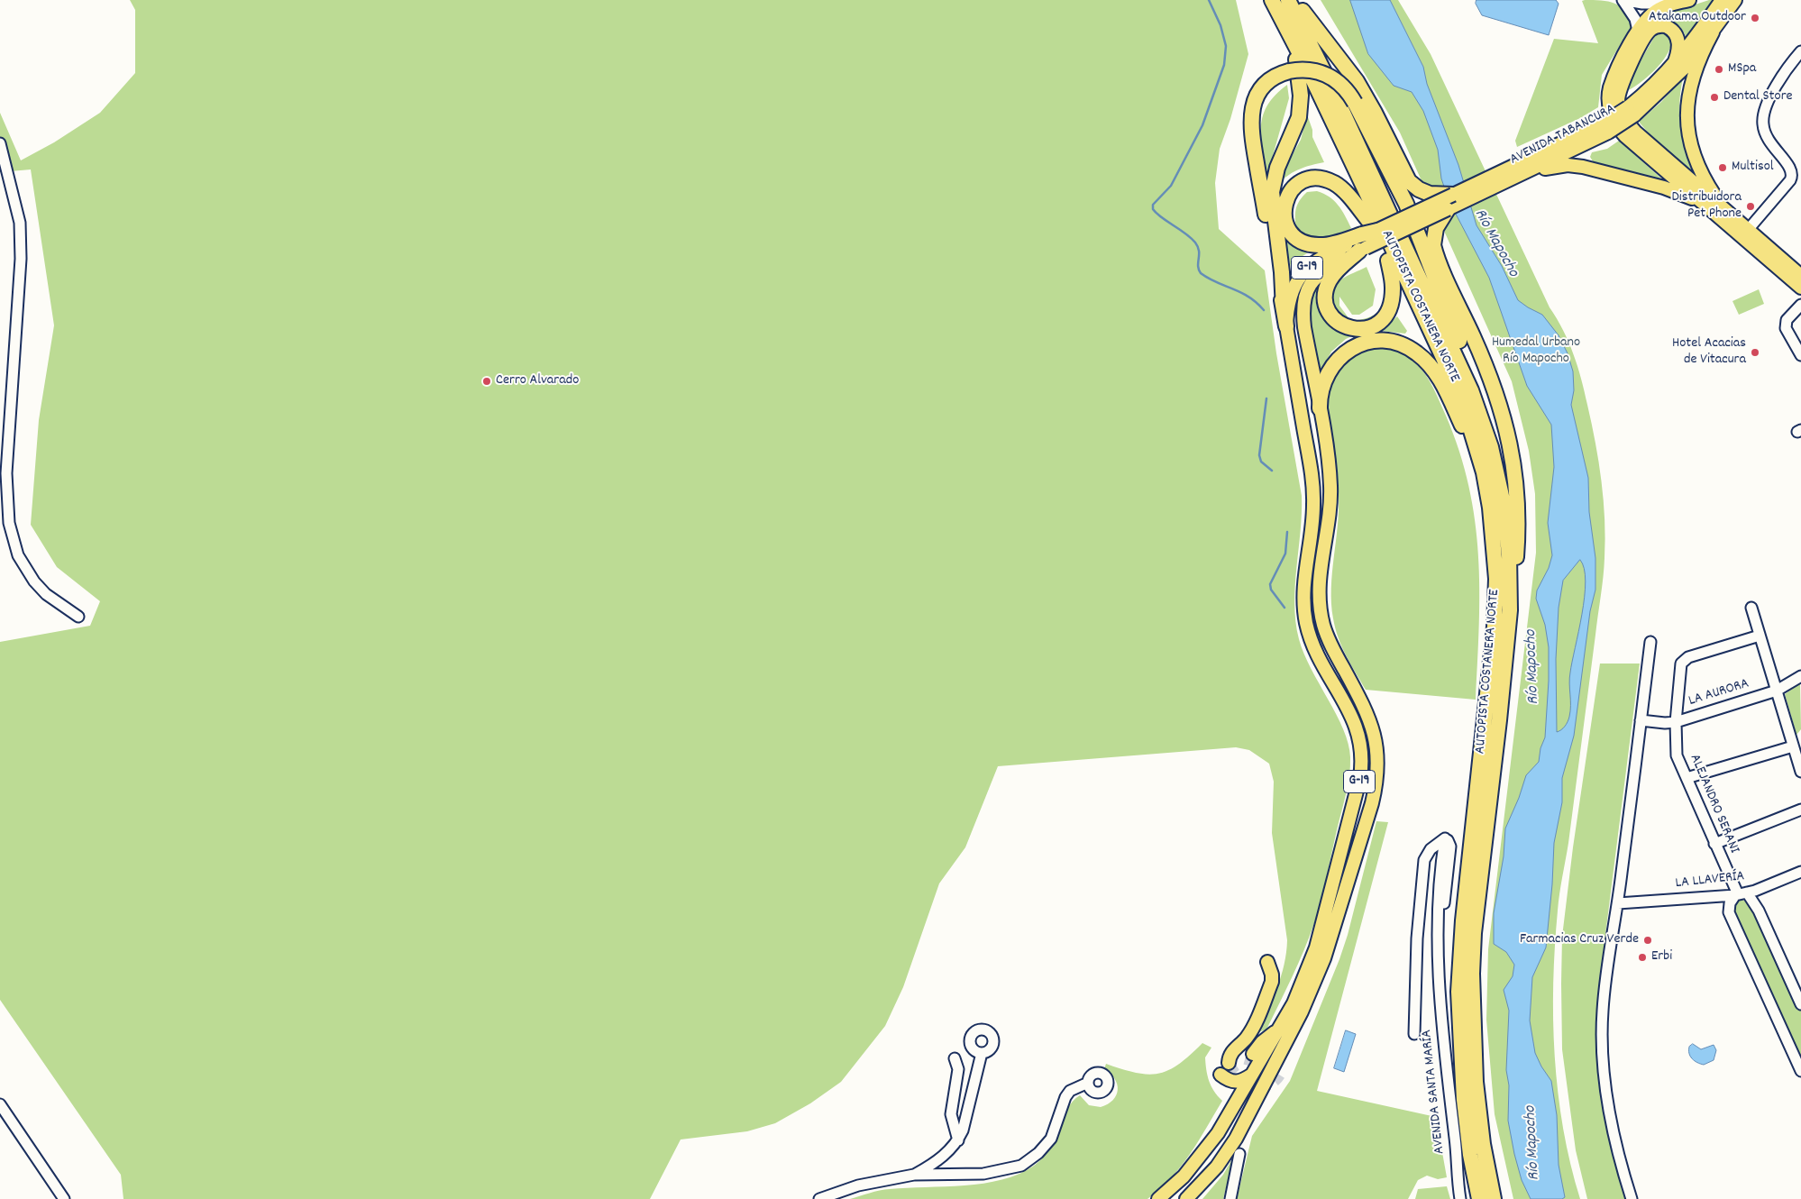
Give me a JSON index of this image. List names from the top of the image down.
{
  "streets": {
    "highway": ["AUTOPISTA COSTANERA NORTE"],
    "main road": ["AVENIDA TABANCURA", "G-19"],
    "street": [
      "LA AURORA",
      "ALEJANDRO SERANI",
      "LA LLAVERÍA",
      "AVENIDA SANTA MARÍA"
    ]
  },
  "crossings": [
    ["AVENIDA TABANCURA", "G-19"],
    ["LA AURORA", "ALEJANDRO SERANI"],
    ["ALEJANDRO SERANI", "LA LLAVERÍA"]
  ],
  "water": ["Río Mapocho"],
  "parks": ["Humedal Urbano Río Mapocho"],
  "places": [
    "Atakama Outdoor",
    "MSpa",
    "Dental Store",
    "Multisol",
    "Distribuidora Pet Phone",
    "Hotel Acacias de Vitacura",
    "Cerro Alvarado",
    "Farmacias Cruz Verde",
    "Erbi"
  ]
}
